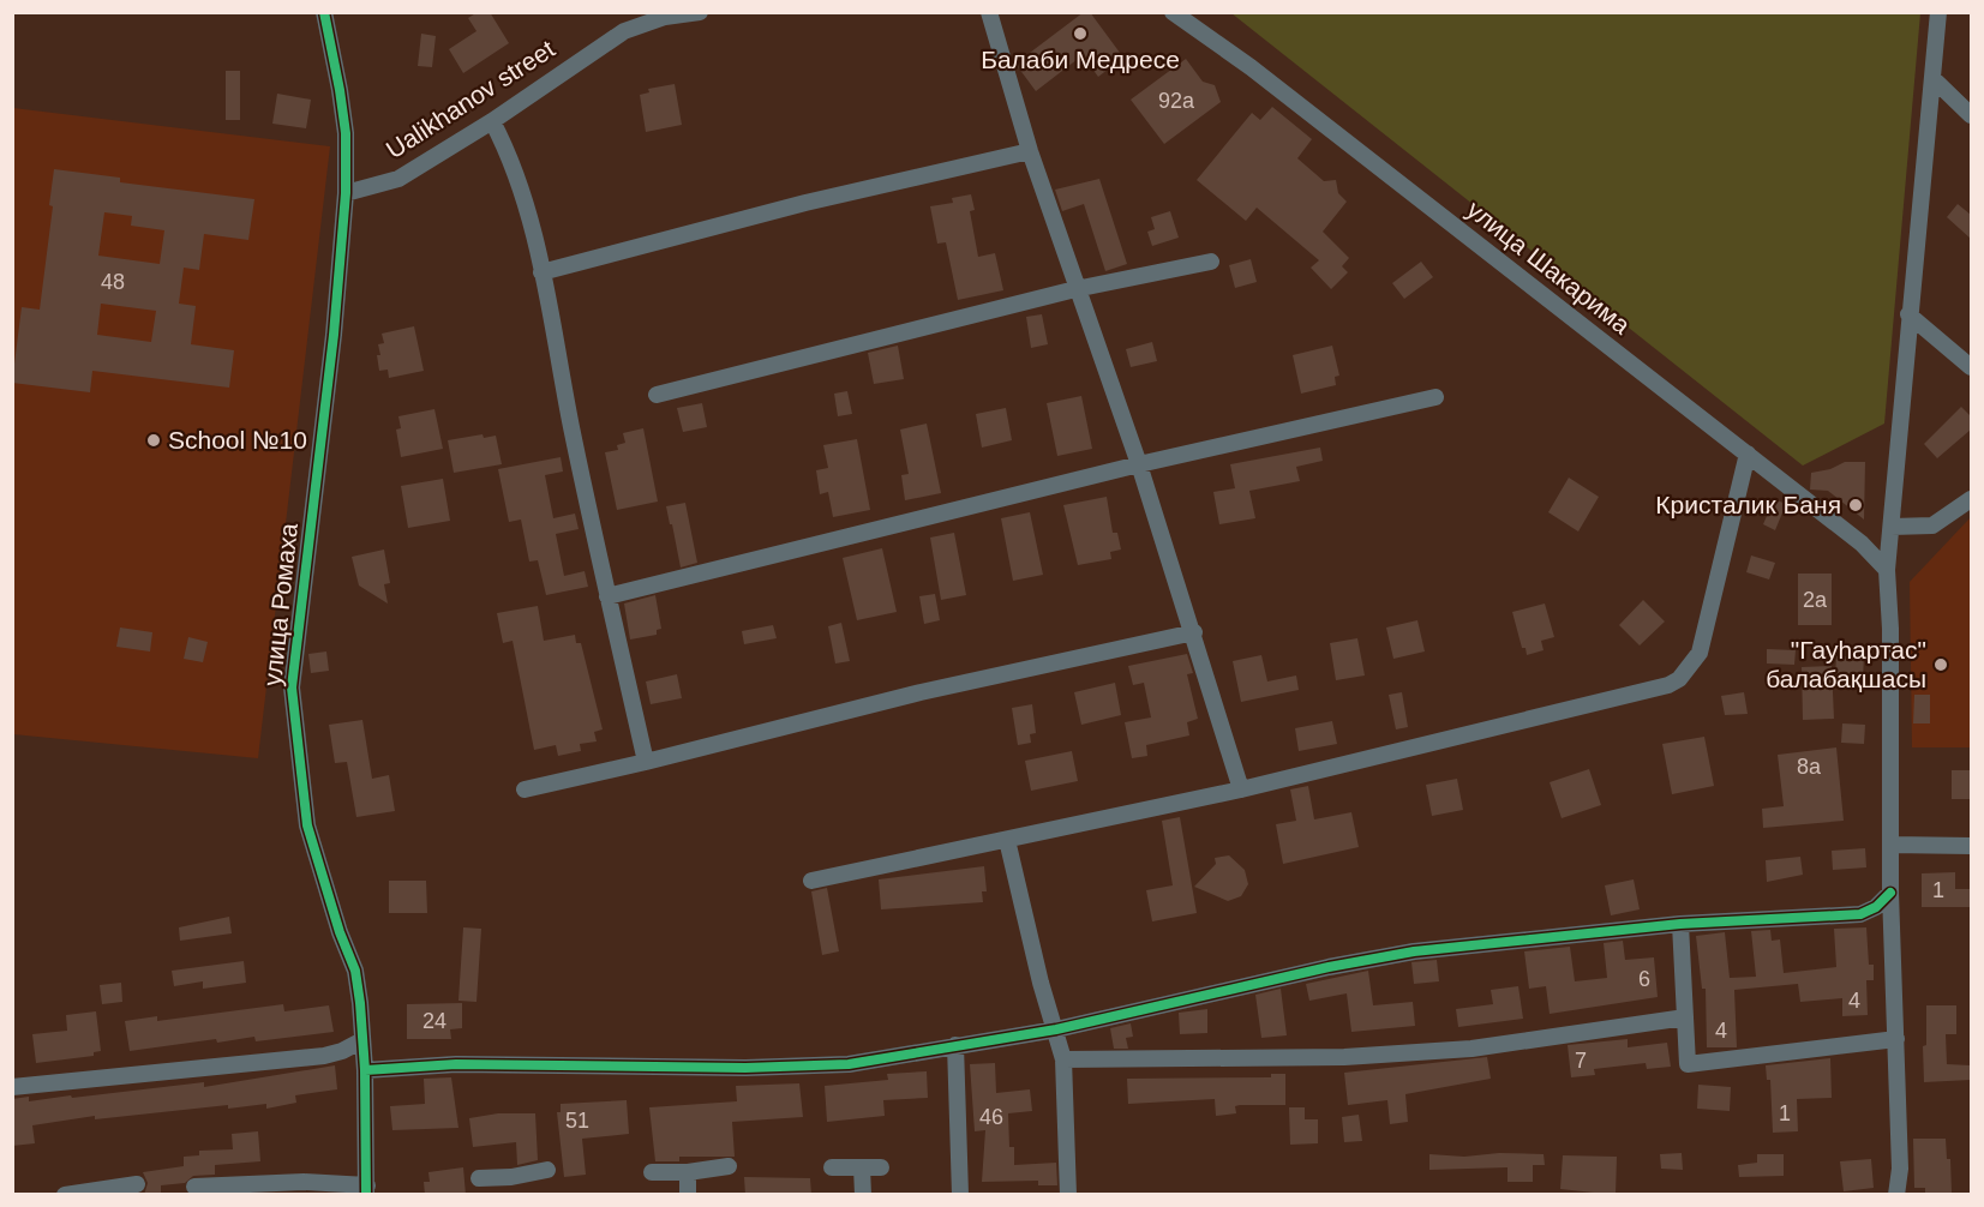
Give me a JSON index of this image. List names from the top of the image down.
{
  "streets": {
    "street": ["Ualikhanov street", "улица Шакарима", "улица Ромаха"]
  },
  "crossings": [
    ["Ualikhanov street", "улица Ромаха"]
  ],
  "places": [
    "Балаби Медресе",
    "School №10",
    "Кристалик Баня",
    "\"Гауһартас\" балабақшасы"
  ],
  "house_numbers": [
    "92а",
    "48",
    "2а",
    "8а",
    "1",
    "6",
    "4",
    "24",
    "4",
    "7",
    "1",
    "46",
    "51"
  ]
}
